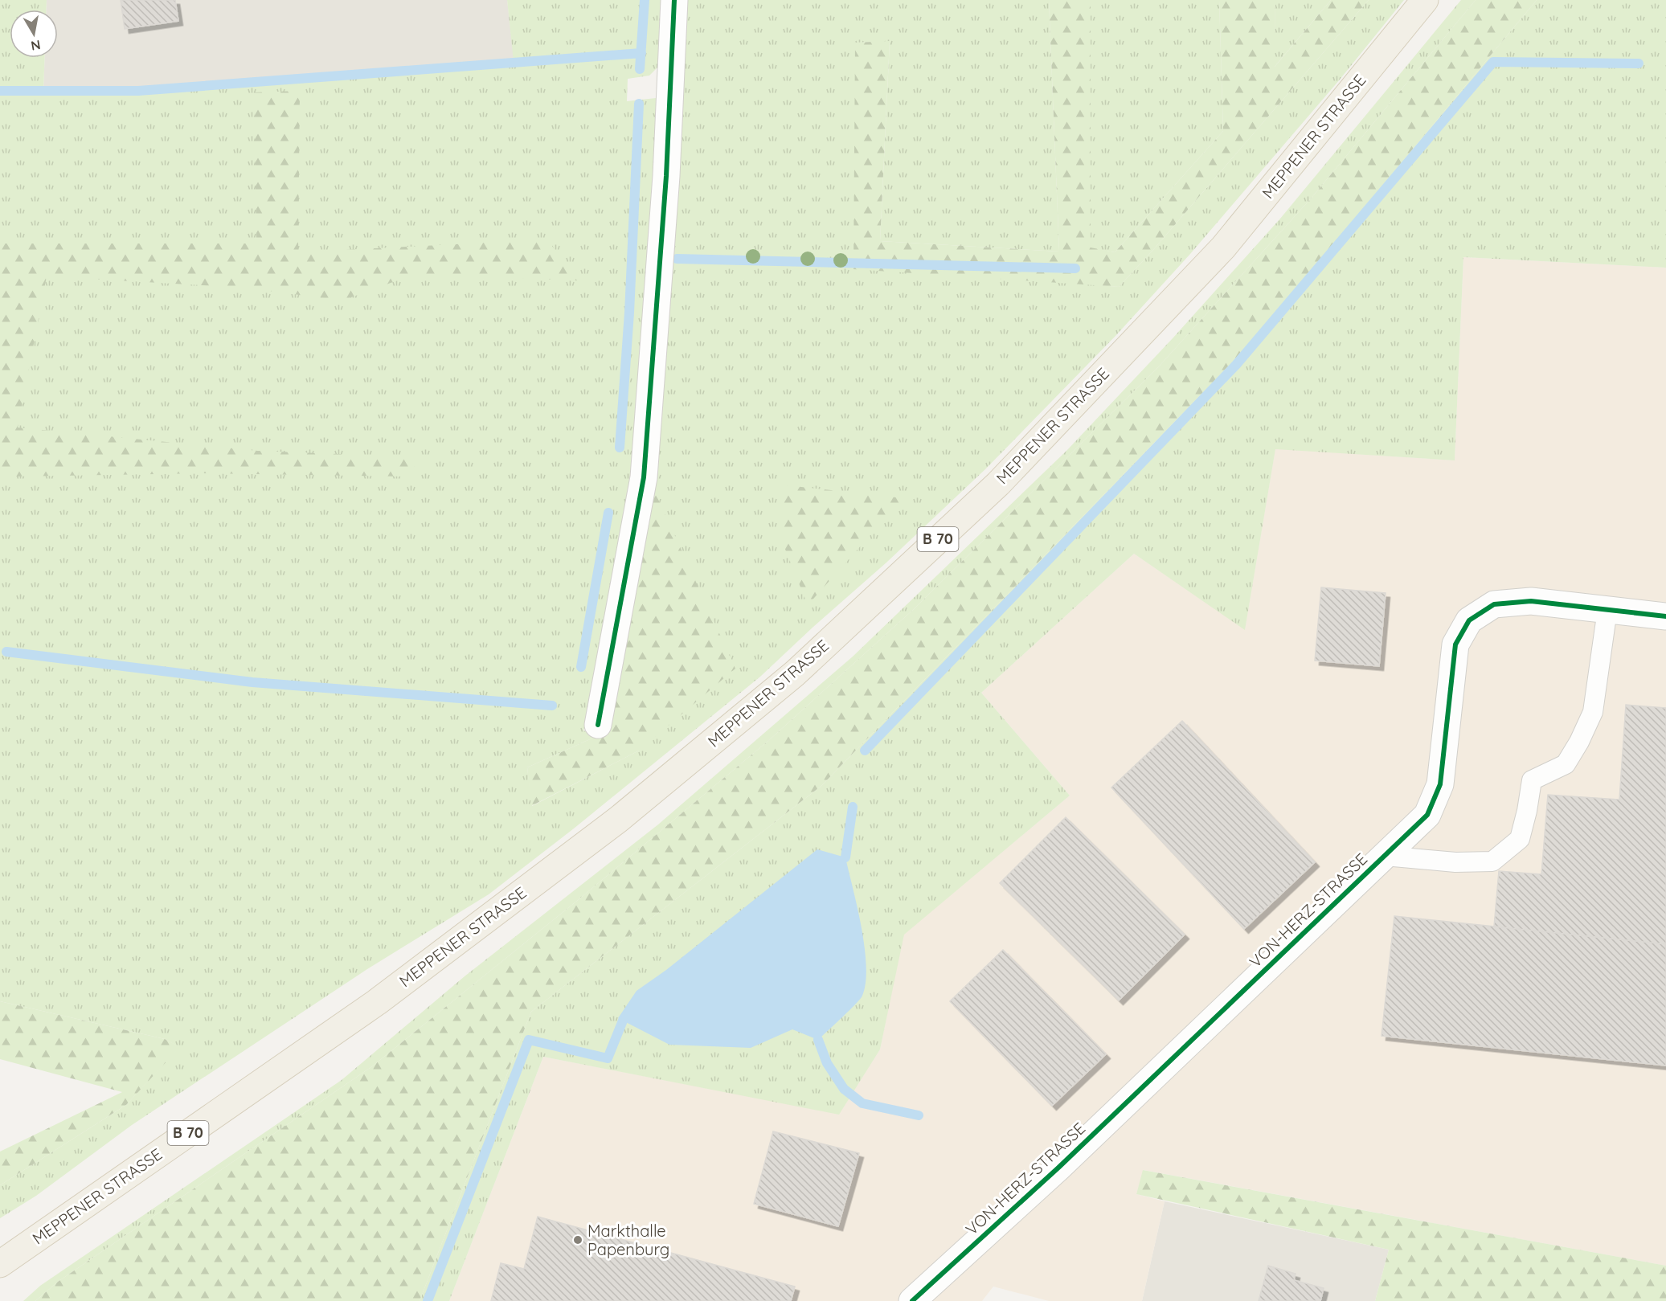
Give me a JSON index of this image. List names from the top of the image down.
{
  "streets": {
    "main road": ["MEPPENER STRASSE", "B 70"],
    "street": ["VON-HERZ-STRASSE"]
  },
  "places": ["Markthalle Papenburg"],
  "north": "bottom"
}
